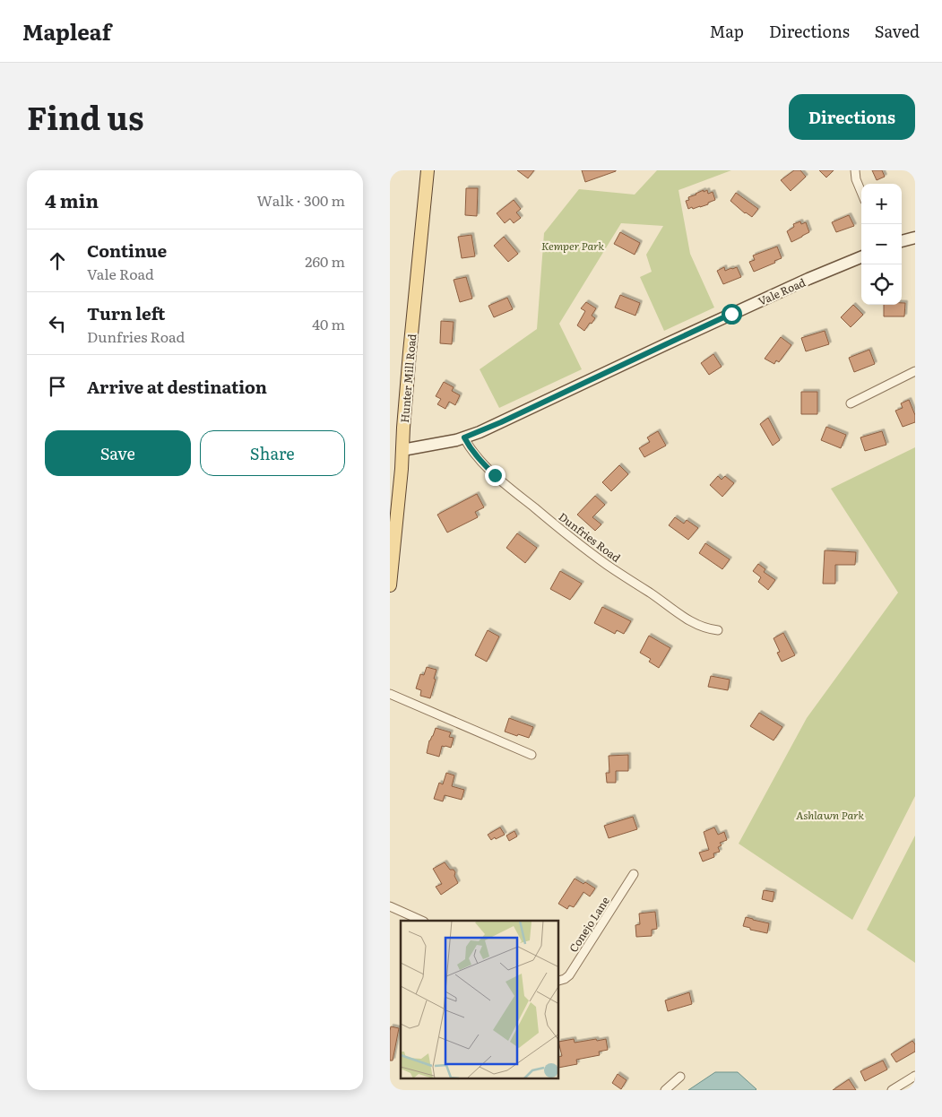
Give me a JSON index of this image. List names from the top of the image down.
{
  "streets": {
    "main road": ["Vale Road", "Hunter Mill Road"],
    "street": ["Dunfries Road", "Conejo Lane"]
  },
  "crossings": [
    ["Vale Road", "Hunter Mill Road"],
    ["Vale Road", "Dunfries Road"]
  ],
  "parks": ["Kemper Park", "Ashlawn Park"],
  "page": {
    "header": "Mapleaf",
    "nav": ["Map", "Directions", "Saved"],
    "title": "Find us",
    "buttons": [
      "Directions",
      ["Save", "Share"]
    ],
    "heading": ["4 min", "Walk · 300 m"],
    "map_buttons": ["+", "−"],
    "list": [
      ["Continue", "Vale Road", "260 m"],
      ["Turn left", "Dunfries Road", "40 m"],
      "Arrive at destination"
    ]
  }
}
